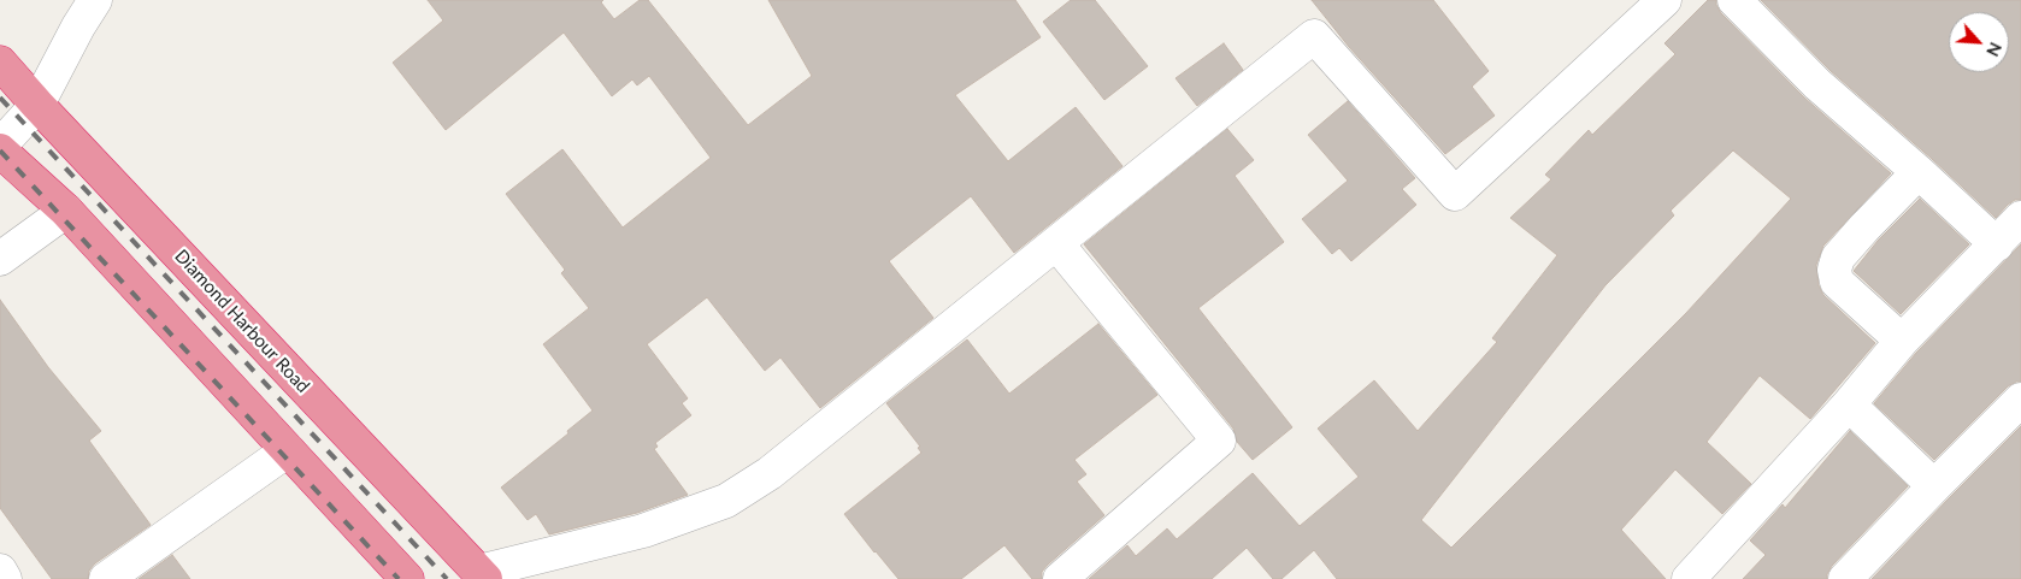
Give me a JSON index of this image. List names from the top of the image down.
{
  "streets": {
    "highway": ["Diamond Harbour Road"]
  },
  "north": "bottom right"
}
